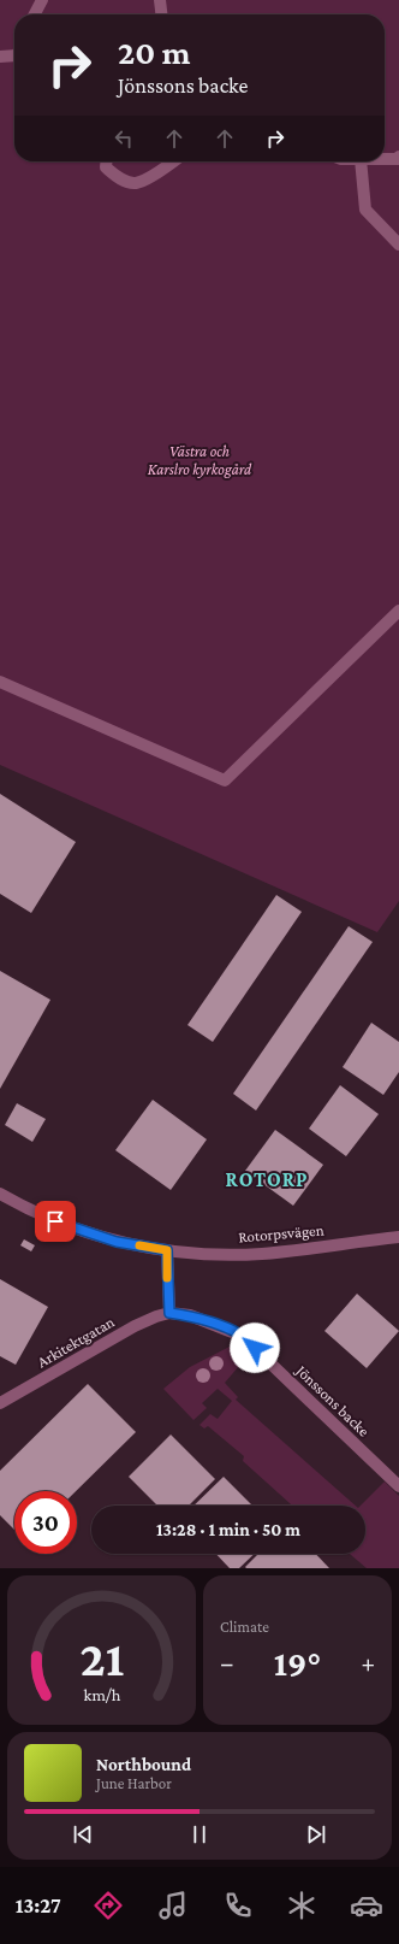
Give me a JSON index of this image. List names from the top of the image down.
{
  "streets": {
    "street": ["Rotorpsvägen", "Arkitektgatan", "Jönssons backe"]
  },
  "crossings": [
    ["Arkitektgatan", "Jönssons backe"]
  ],
  "districts": ["ROTORP"],
  "parks": ["Västra och Karslro kyrkogård"],
  "page": {
    "turn": ["20 m", "Jönssons backe"],
    "limit": "30",
    "trip": "13:28 · 1 min · 50 m",
    "tile": "Climate",
    "heat": ["−", "19°", "+"],
    "song": ["Northbound", "June Harbor"],
    "tabs": "13:27",
    "gauge": ["21", "km/h"]
  }
}
